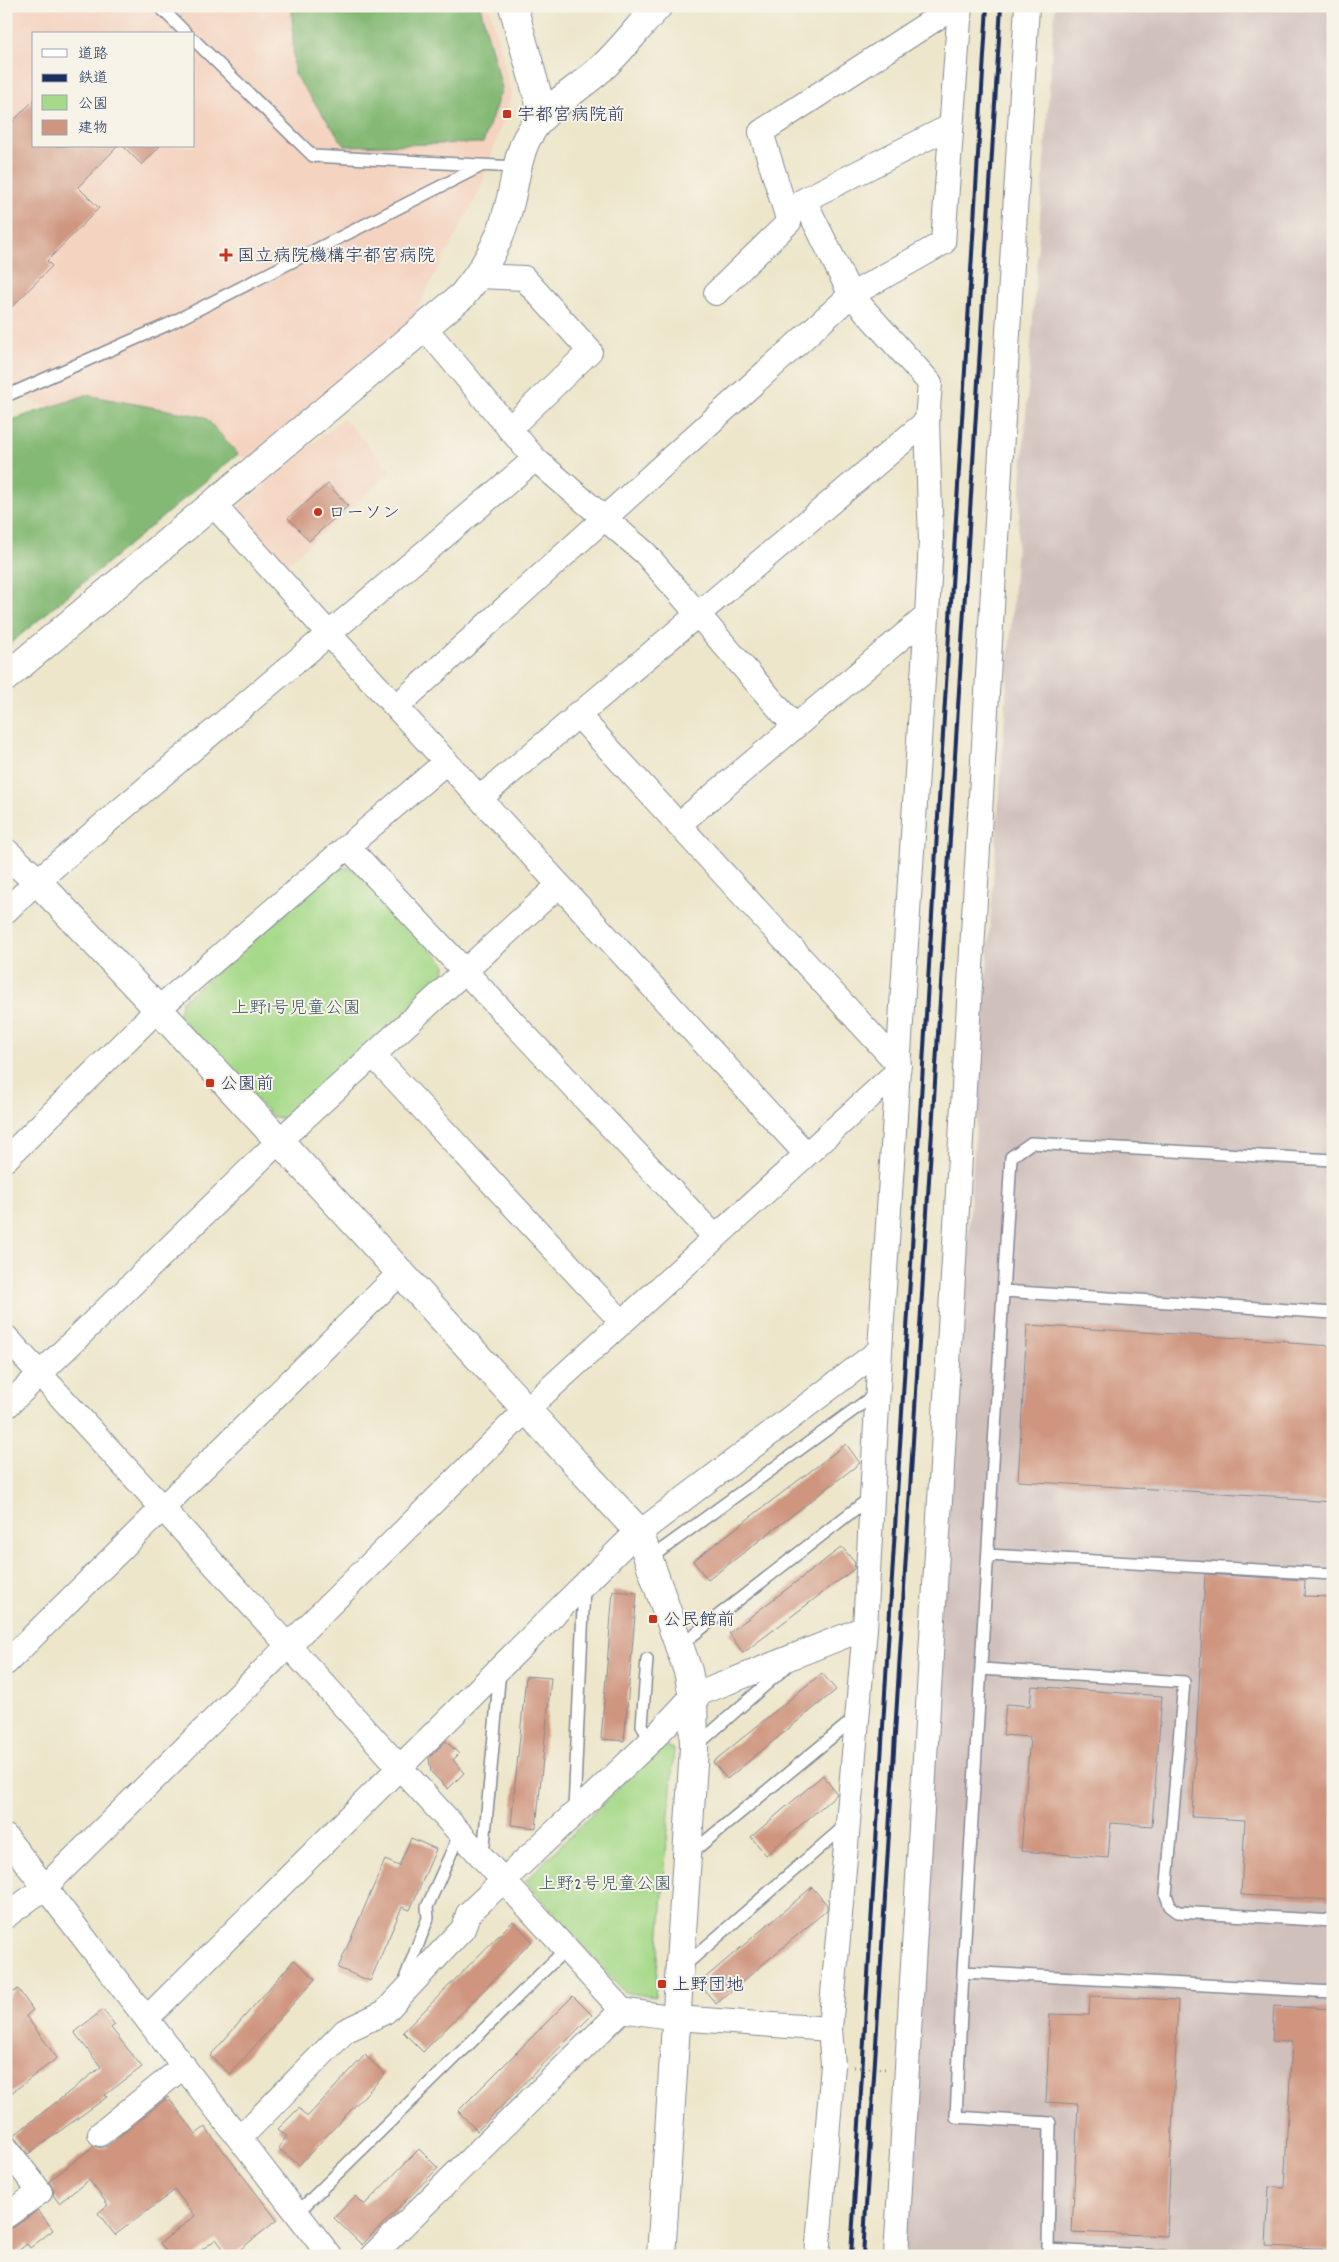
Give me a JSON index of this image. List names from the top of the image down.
{
  "parks": ["上野1号児童公園", "上野2号児童公園"],
  "places": {
    "transit": [
      "宇都宮病院前",
      "公園前",
      "公民館前",
      "上野団地"
    ],
    "health": ["国立病院機構宇都宮病院"],
    "other": ["ローソン"]
  },
  "legend": [
    "道路",
    "鉄道",
    "公園",
    "建物"
  ]
}
